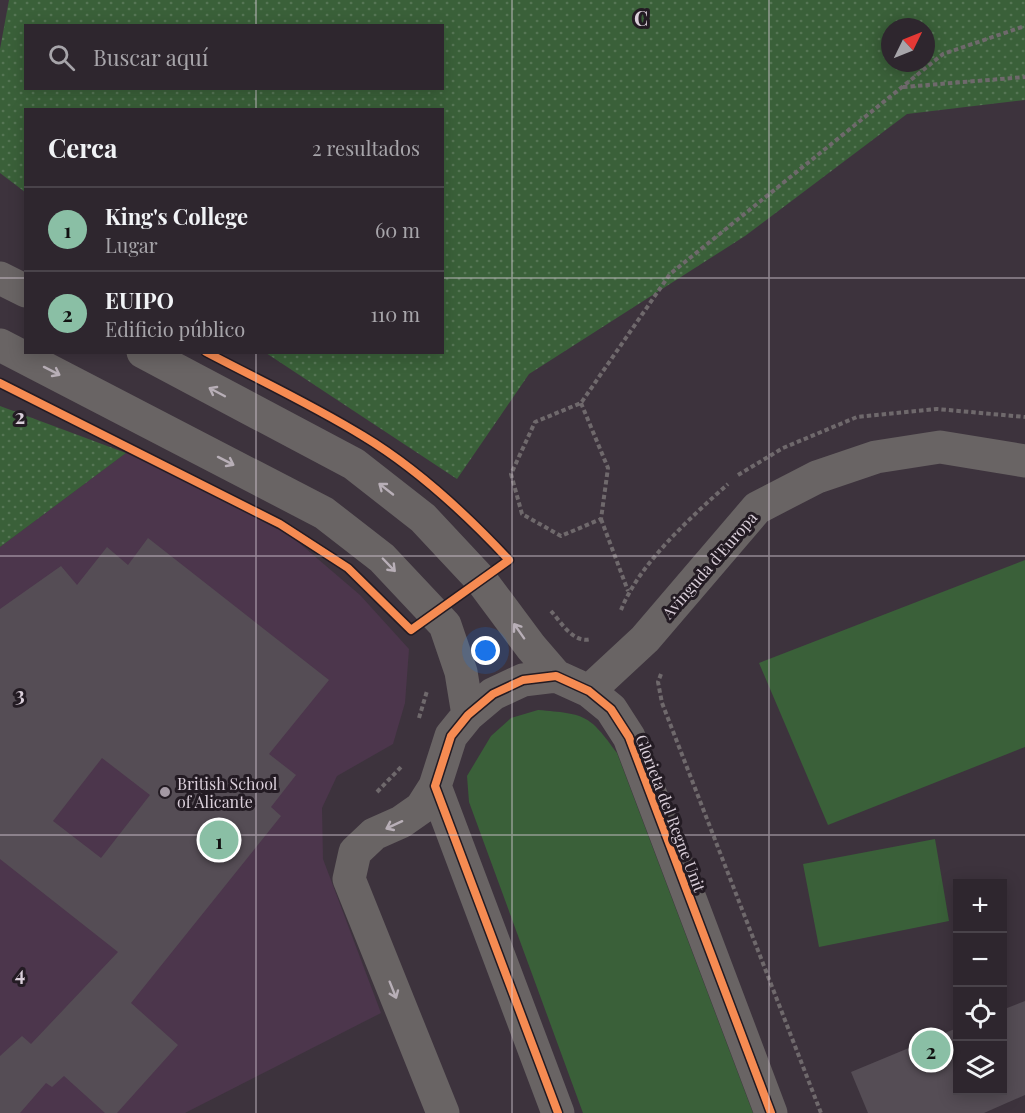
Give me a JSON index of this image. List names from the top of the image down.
{
  "streets": {
    "street": ["Avinguda d'Europa", "Glorieta del Regne Unit"]
  },
  "crossings": [
    ["Avinguda d'Europa", "Glorieta del Regne Unit"]
  ],
  "places": ["British School of Alicante"],
  "north": "top right",
  "page": {
    "search": "Buscar aquí",
    "heading": ["Cerca", "2 resultados"],
    "list": [
      {
        "mark": "1",
        "name": "King's College",
        "note": "Lugar",
        "value": "60 m"
      },
      {
        "mark": "2",
        "name": "EUIPO",
        "note": "Edificio público",
        "value": "110 m"
      }
    ],
    "pins": ["1", "2"],
    "map_buttons": ["+", "−"]
  },
  "grid": {
    "columns": ["C"],
    "rows": ["2", "3", "4"]
  }
}
